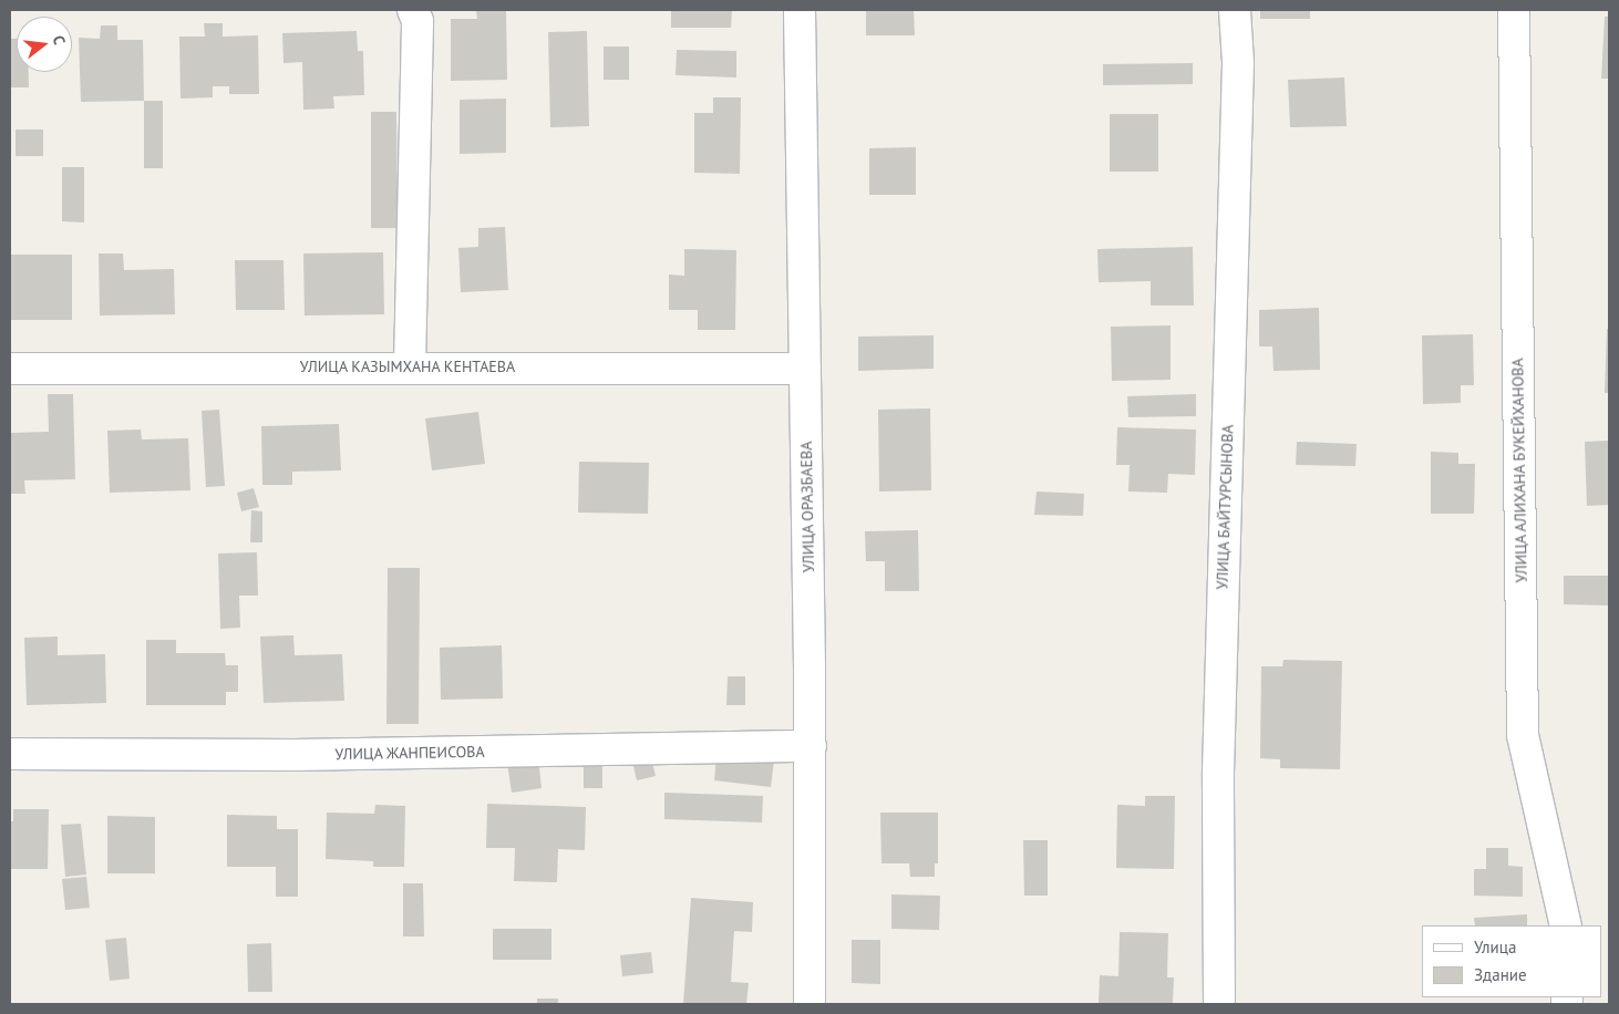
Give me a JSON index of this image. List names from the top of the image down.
{
  "streets": {
    "street": [
      "УЛИЦА КАЗЫМХАНА КЕНТАЕВА",
      "УЛИЦА АЛИХАНА БУКЕЙХАНОВА",
      "УЛИЦА ОРАЗБАЕВА",
      "УЛИЦА БАЙТУРСЫНОВА",
      "УЛИЦА ЖАНПЕИСОВА"
    ]
  },
  "crossings": [
    ["УЛИЦА КАЗЫМХАНА КЕНТАЕВА", "УЛИЦА ОРАЗБАЕВА"],
    ["УЛИЦА ОРАЗБАЕВА", "УЛИЦА ЖАНПЕИСОВА"]
  ],
  "legend": ["Улица", "Здание"],
  "north": "right"
}
